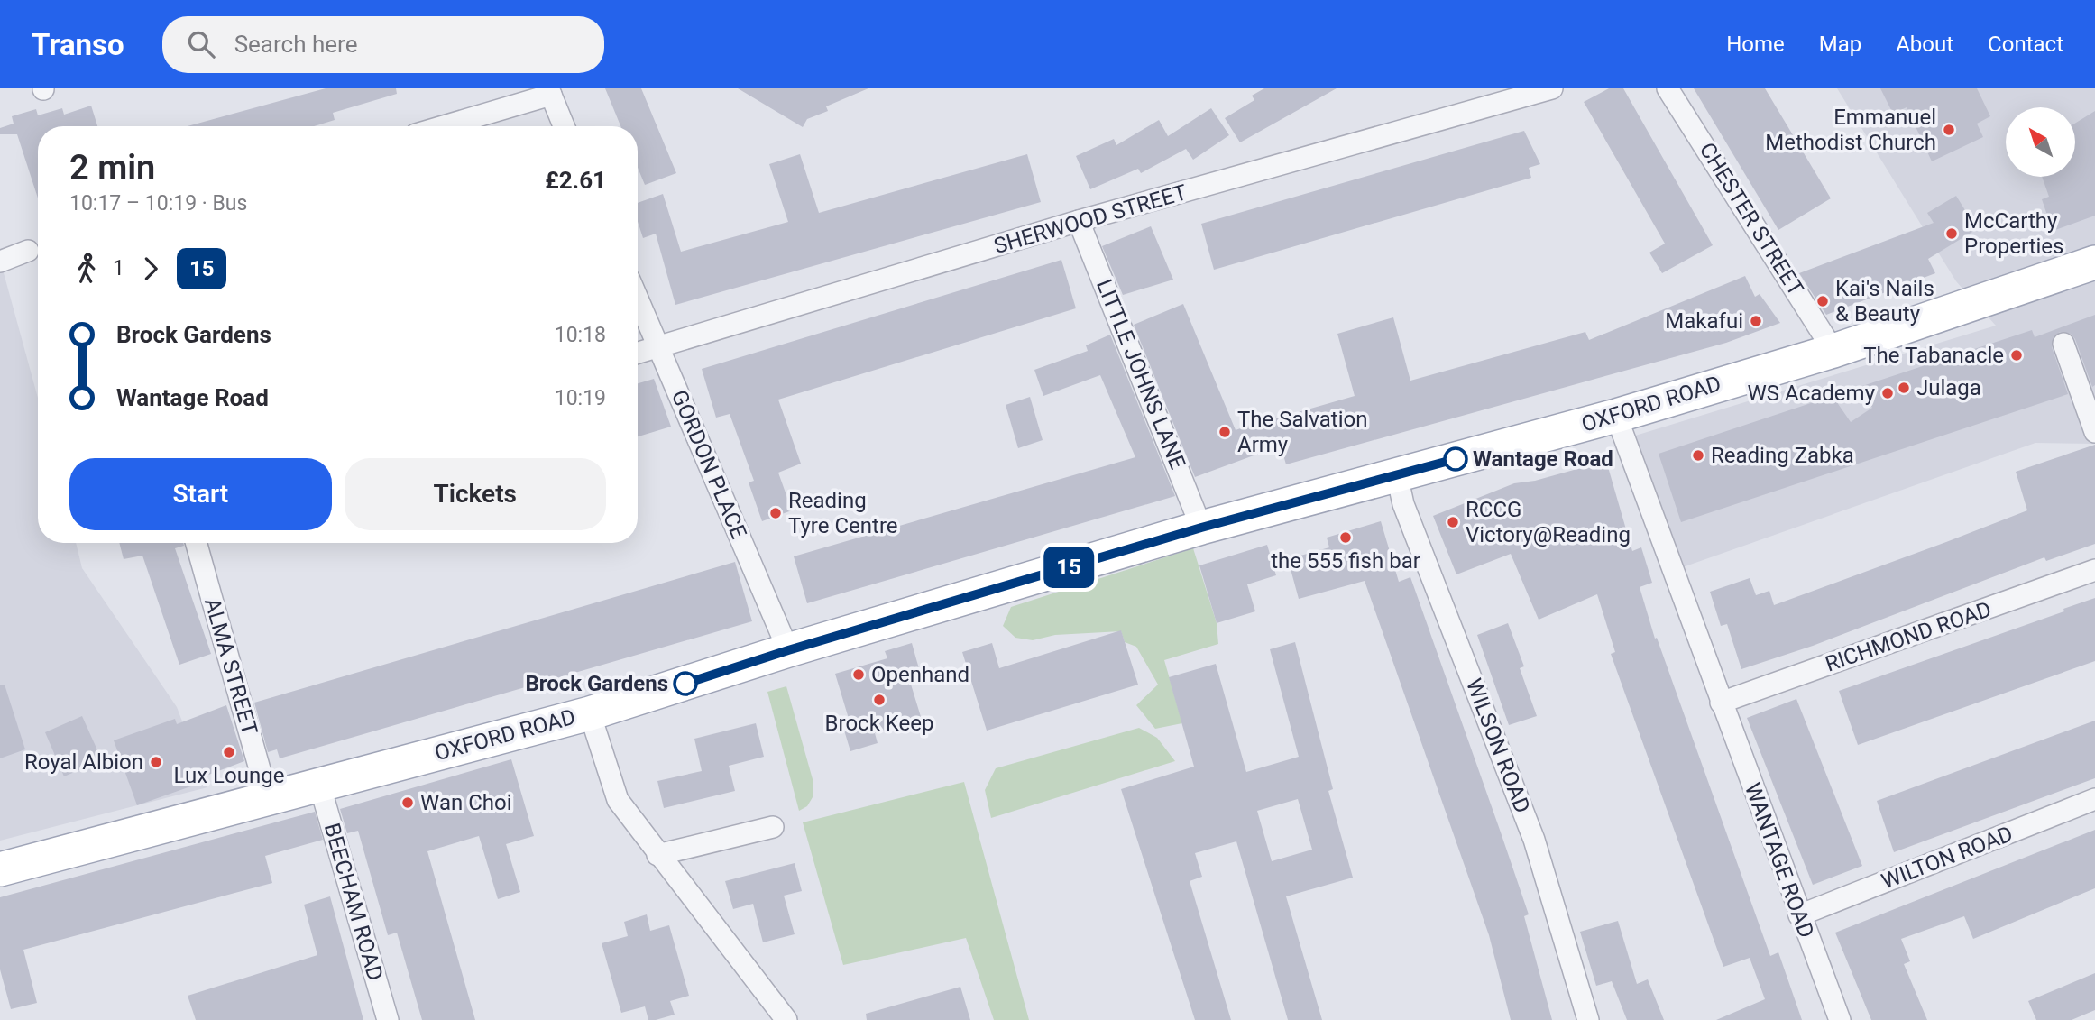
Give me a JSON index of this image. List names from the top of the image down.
{
  "streets": {
    "main road": ["OXFORD ROAD"],
    "street": [
      "SHERWOOD STREET",
      "CHESTER STREET",
      "LITTLE JOHNS LANE",
      "GORDON PLACE",
      "RICHMOND ROAD",
      "ALMA STREET",
      "WILSON ROAD",
      "WILTON ROAD",
      "WANTAGE ROAD",
      "BEECHAM ROAD"
    ]
  },
  "crossings": [
    ["SHERWOOD STREET", "LITTLE JOHNS LANE"],
    ["SHERWOOD STREET", "GORDON PLACE"],
    ["CHESTER STREET", "OXFORD ROAD"],
    ["LITTLE JOHNS LANE", "OXFORD ROAD"],
    ["OXFORD ROAD", "GORDON PLACE"],
    ["OXFORD ROAD", "ALMA STREET"],
    ["OXFORD ROAD", "WILSON ROAD"],
    ["OXFORD ROAD", "WANTAGE ROAD"],
    ["OXFORD ROAD", "BEECHAM ROAD"],
    ["RICHMOND ROAD", "WANTAGE ROAD"],
    ["WILTON ROAD", "WANTAGE ROAD"]
  ],
  "places": [
    "Emmanuel Methodist Church",
    "McCarthy Properties",
    "Kai's Nails & Beauty",
    "Makafui",
    "The Tabanacle",
    "Julaga",
    "WS Academy",
    "The Salvation Army",
    "Reading Zabka",
    "Wantage Road",
    "Reading Tyre Centre",
    "RCCG Victory@Reading",
    "the 555 fish bar",
    "Openhand",
    "Brock Gardens",
    "Brock Keep",
    "Lux Lounge",
    "Royal Albion",
    "Wan Choi"
  ],
  "lines": ["bus line 15"],
  "north": "top left",
  "page": {
    "header": "Transo",
    "search": "Search here",
    "nav": [
      "Home",
      "Map",
      "About",
      "Contact"
    ],
    "on_map": "15",
    "heading": ["2 min", "10:17 – 10:19 · Bus", "£2.61"],
    "legs": ["1", "15"],
    "list": [
      {
        "name": "Brock Gardens",
        "value": "10:18"
      },
      {
        "name": "Wantage Road",
        "value": "10:19"
      }
    ],
    "buttons": ["Start", "Tickets"]
  }
}
